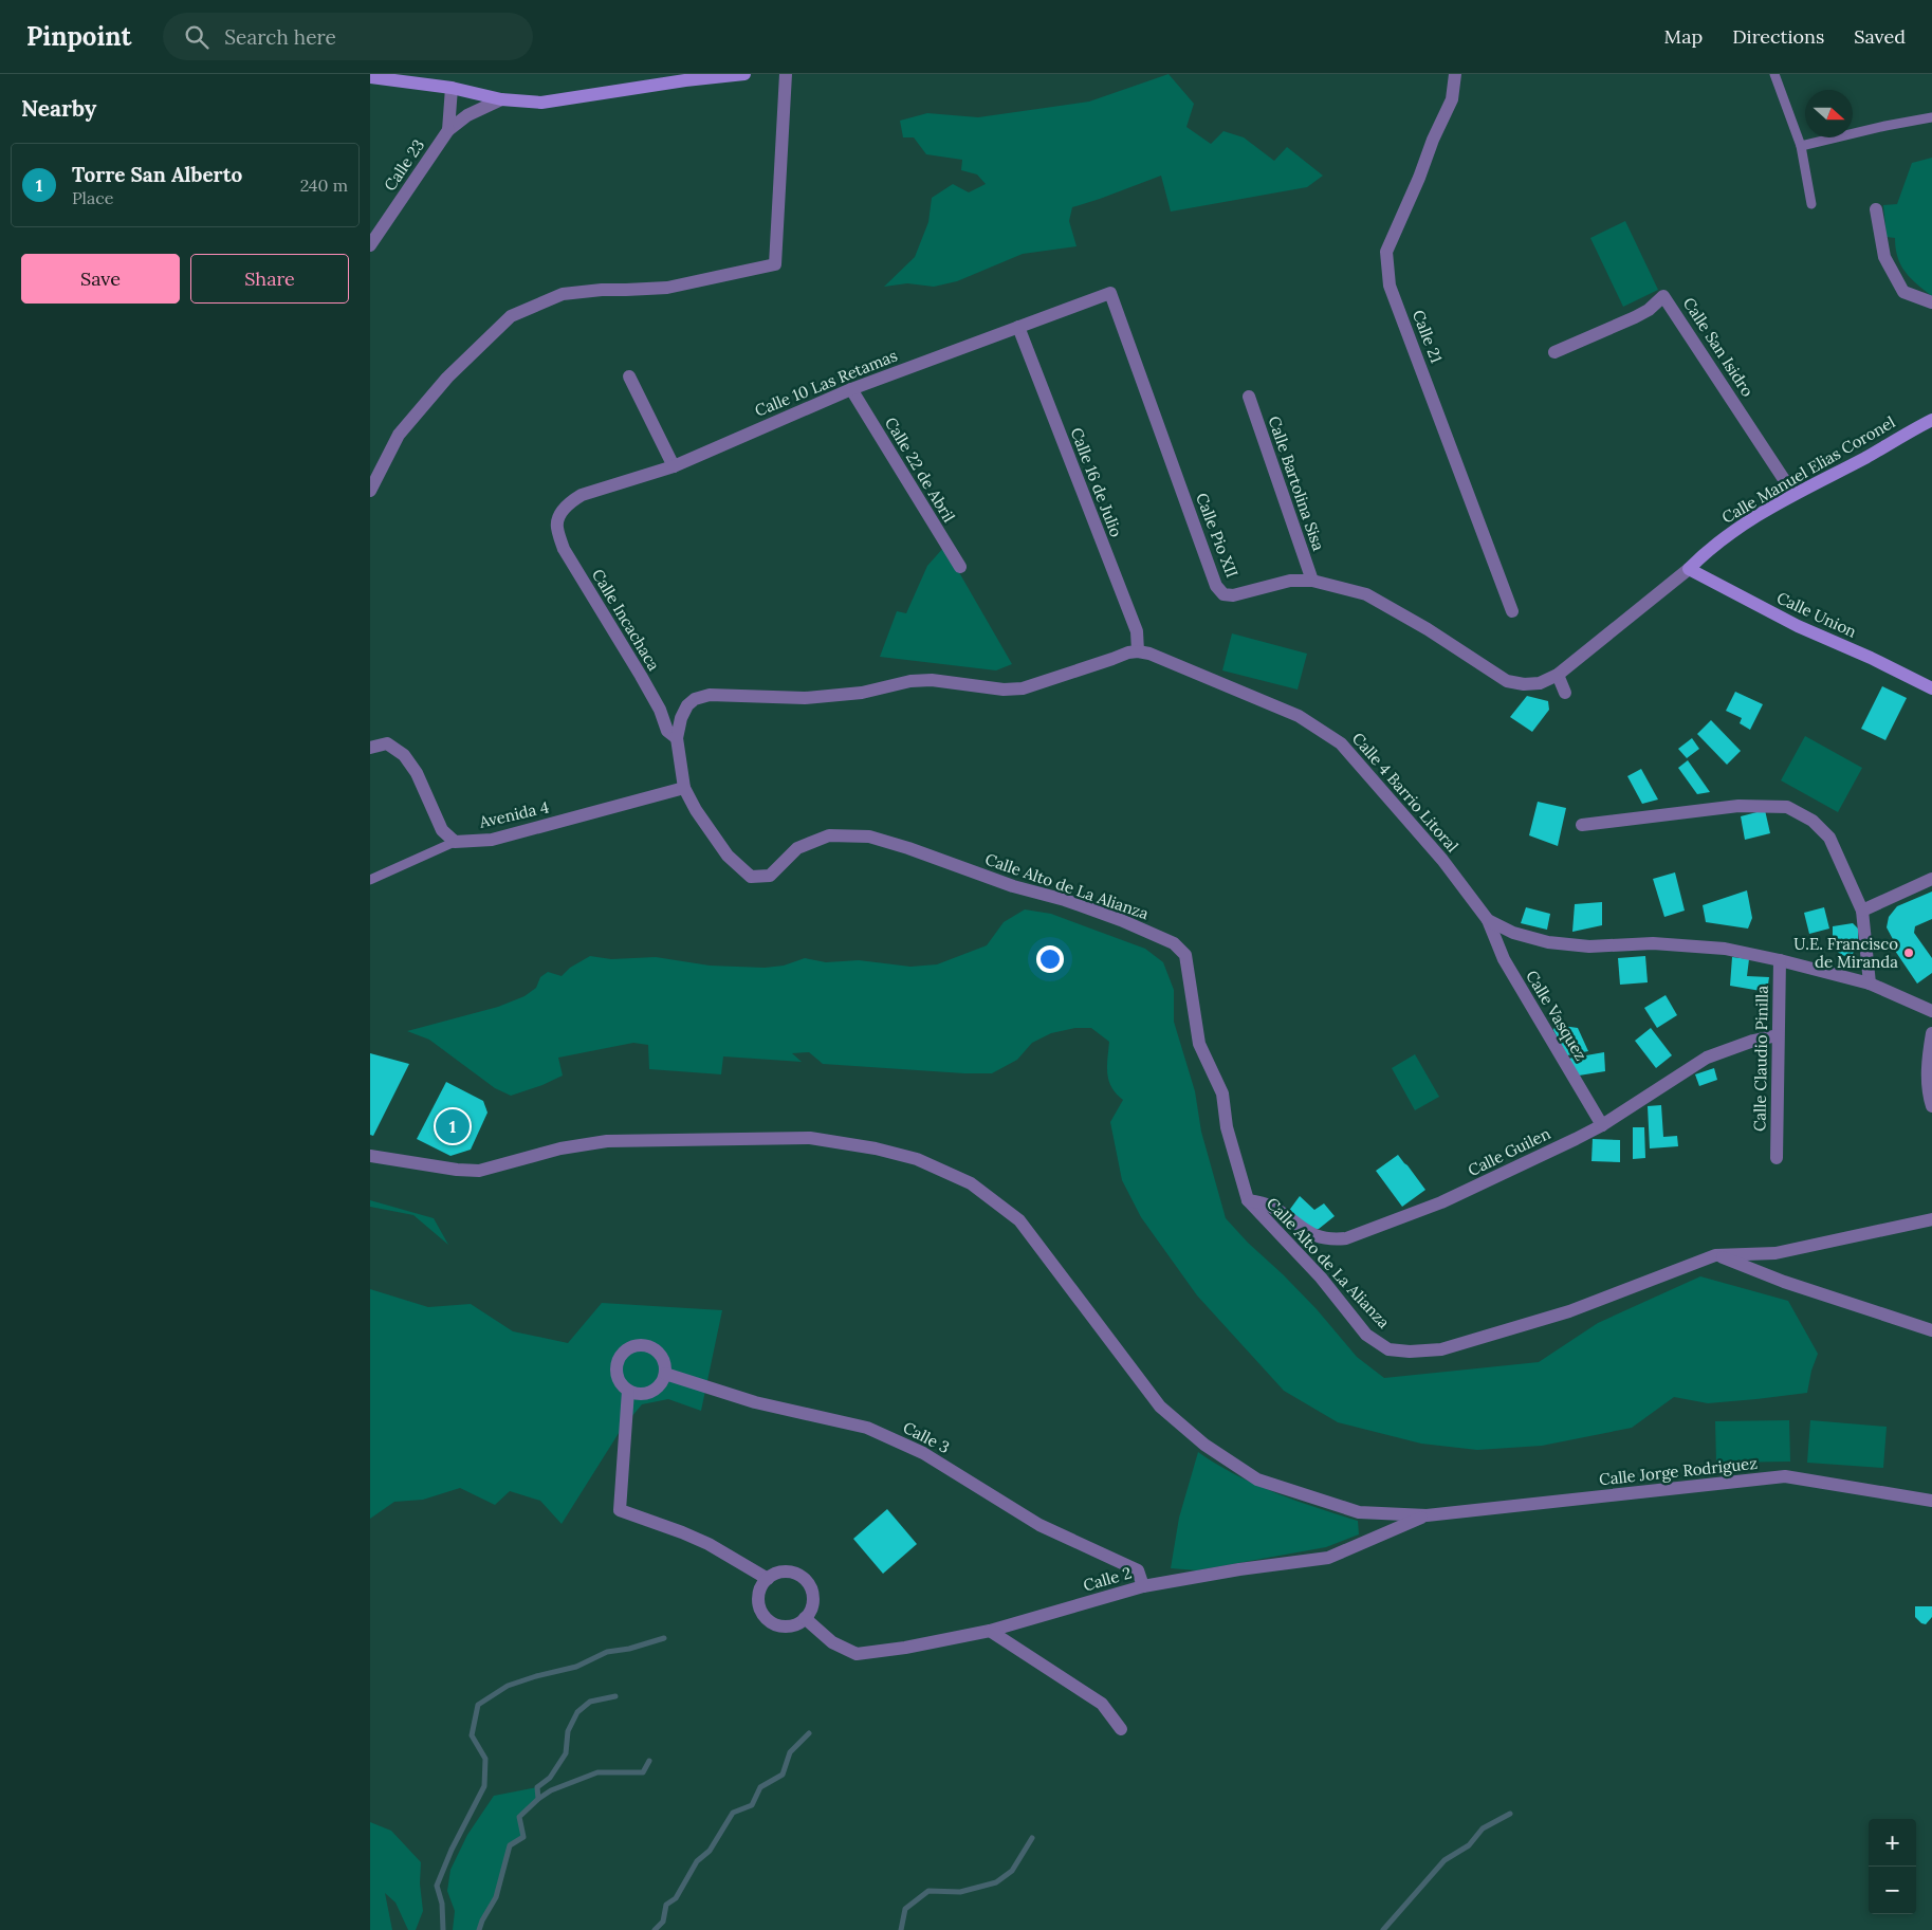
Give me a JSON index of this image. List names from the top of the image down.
{
  "streets": {
    "street": [
      "Calle 23",
      "Calle 21",
      "Calle San Isidro",
      "Calle 10 Las Retamas",
      "Calle 22 de Abril",
      "Calle Manuel Elias Coronel",
      "Calle 16 de Julio",
      "Calle Bartolina Sisa",
      "Calle Pio XII",
      "Calle Union",
      "Calle Incachaca",
      "Calle 4 Barrio Litoral",
      "Avenida 4",
      "Calle Alto de La Alianza",
      "Calle Vasquez",
      "Calle Claudio Pinilla",
      "Calle Guilen",
      "Calle 3",
      "Calle Jorge Rodriguez",
      "Calle 2"
    ]
  },
  "crossings": [
    ["Calle San Isidro", "Calle Manuel Elias Coronel"],
    ["Calle 10 Las Retamas", "Calle 22 de Abril"],
    ["Calle 10 Las Retamas", "Calle 16 de Julio"],
    ["Calle 10 Las Retamas", "Calle Pio XII"],
    ["Calle 10 Las Retamas", "Calle Incachaca"],
    ["Calle Manuel Elias Coronel", "Calle Pio XII"],
    ["Calle Manuel Elias Coronel", "Calle Union"],
    ["Calle 16 de Julio", "Calle 4 Barrio Litoral"],
    ["Calle Bartolina Sisa", "Calle Pio XII"],
    ["Calle 4 Barrio Litoral", "Calle Vasquez"],
    ["Calle 4 Barrio Litoral", "Calle Claudio Pinilla"],
    ["Avenida 4", "Calle Alto de La Alianza"],
    ["Calle Alto de La Alianza", "Calle Guilen"],
    ["Calle Vasquez", "Calle Guilen"],
    ["Calle Claudio Pinilla", "Calle Guilen"],
    ["Calle 3", "Calle 2"],
    ["Calle Jorge Rodriguez", "Calle 2"]
  ],
  "places": ["U.E. Francisco de Miranda"],
  "north": "right",
  "page": {
    "header": "Pinpoint",
    "search": "Search here",
    "nav": ["Map", "Directions", "Saved"],
    "heading": "Nearby",
    "list": [
      {
        "mark": "1",
        "name": "Torre San Alberto",
        "note": "Place",
        "value": "240 m"
      }
    ],
    "buttons": ["Save", "Share"],
    "pins": "1",
    "map_buttons": ["+", "−"]
  }
}
